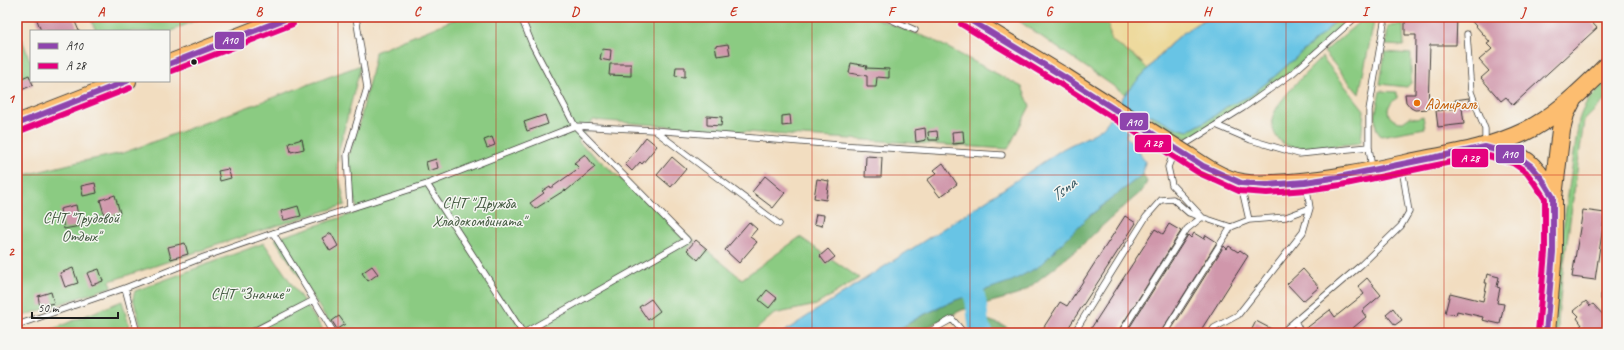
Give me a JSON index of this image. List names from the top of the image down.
{
  "water": ["Tsna"],
  "parks": ["СНТ \"Дружба Хладокомбината\"", "СНТ \"Трудовой Отдых\"", "СНТ \"Знание\""],
  "places": ["Адмиралъ"],
  "lines": ["transit line А10"],
  "legend": ["А10", "А 28"],
  "scale_bar": "50 m",
  "grid": {
    "columns": [
      "A",
      "B",
      "C",
      "D",
      "E",
      "F",
      "G",
      "H",
      "I",
      "J"
    ],
    "rows": ["1", "2"]
  }
}
